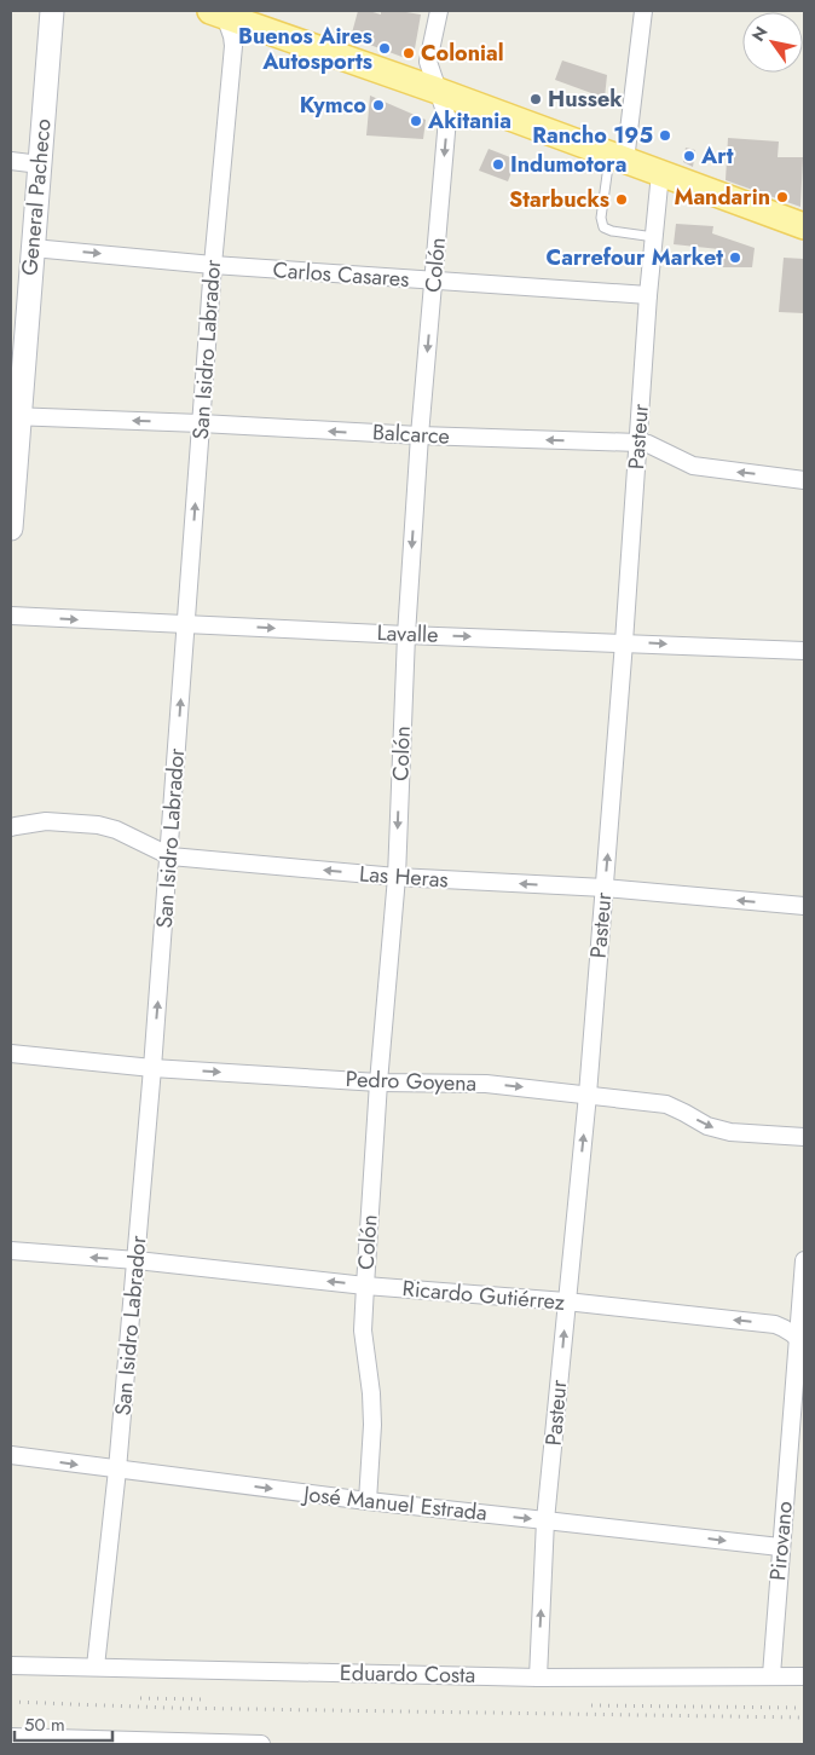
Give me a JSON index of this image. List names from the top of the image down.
{
  "streets": {
    "street": [
      "General Pacheco",
      "Colón",
      "Carlos Casares",
      "San Isidro Labrador",
      "Balcarce",
      "Pasteur",
      "Lavalle",
      "Las Heras",
      "Pedro Goyena",
      "Ricardo Gutiérrez",
      "José Manuel Estrada",
      "Pirovano",
      "Eduardo Costa"
    ]
  },
  "crossings": [
    ["General Pacheco", "Carlos Casares"],
    ["General Pacheco", "Balcarce"],
    ["Colón", "Carlos Casares"],
    ["Colón", "Balcarce"],
    ["Colón", "Lavalle"],
    ["Colón", "Las Heras"],
    ["Colón", "Pedro Goyena"],
    ["Colón", "Ricardo Gutiérrez"],
    ["Colón", "José Manuel Estrada"],
    ["Carlos Casares", "San Isidro Labrador"],
    ["Carlos Casares", "Pasteur"],
    ["San Isidro Labrador", "Balcarce"],
    ["San Isidro Labrador", "Lavalle"],
    ["San Isidro Labrador", "Las Heras"],
    ["San Isidro Labrador", "Pedro Goyena"],
    ["San Isidro Labrador", "Ricardo Gutiérrez"],
    ["San Isidro Labrador", "José Manuel Estrada"],
    ["San Isidro Labrador", "Eduardo Costa"],
    ["Balcarce", "Pasteur"],
    ["Pasteur", "Lavalle"],
    ["Pasteur", "Las Heras"],
    ["Pasteur", "Pedro Goyena"],
    ["Pasteur", "Ricardo Gutiérrez"],
    ["Pasteur", "José Manuel Estrada"],
    ["Pasteur", "Eduardo Costa"],
    ["Ricardo Gutiérrez", "Pirovano"],
    ["José Manuel Estrada", "Pirovano"],
    ["Pirovano", "Eduardo Costa"]
  ],
  "one_way": [
    "Colón",
    "San Isidro Labrador",
    "Balcarce",
    "Pasteur",
    "Lavalle",
    "Las Heras",
    "Pedro Goyena",
    "Ricardo Gutiérrez",
    "José Manuel Estrada"
  ],
  "places": [
    "Buenos Aires Autosports",
    "Colonial",
    "Hussek",
    "Kymco",
    "Akitania",
    "Rancho 195",
    "Art",
    "Indumotora",
    "Mandarin",
    "Starbucks",
    "Carrefour Market"
  ],
  "scale_bar": "50 m",
  "north": "top left"
}
